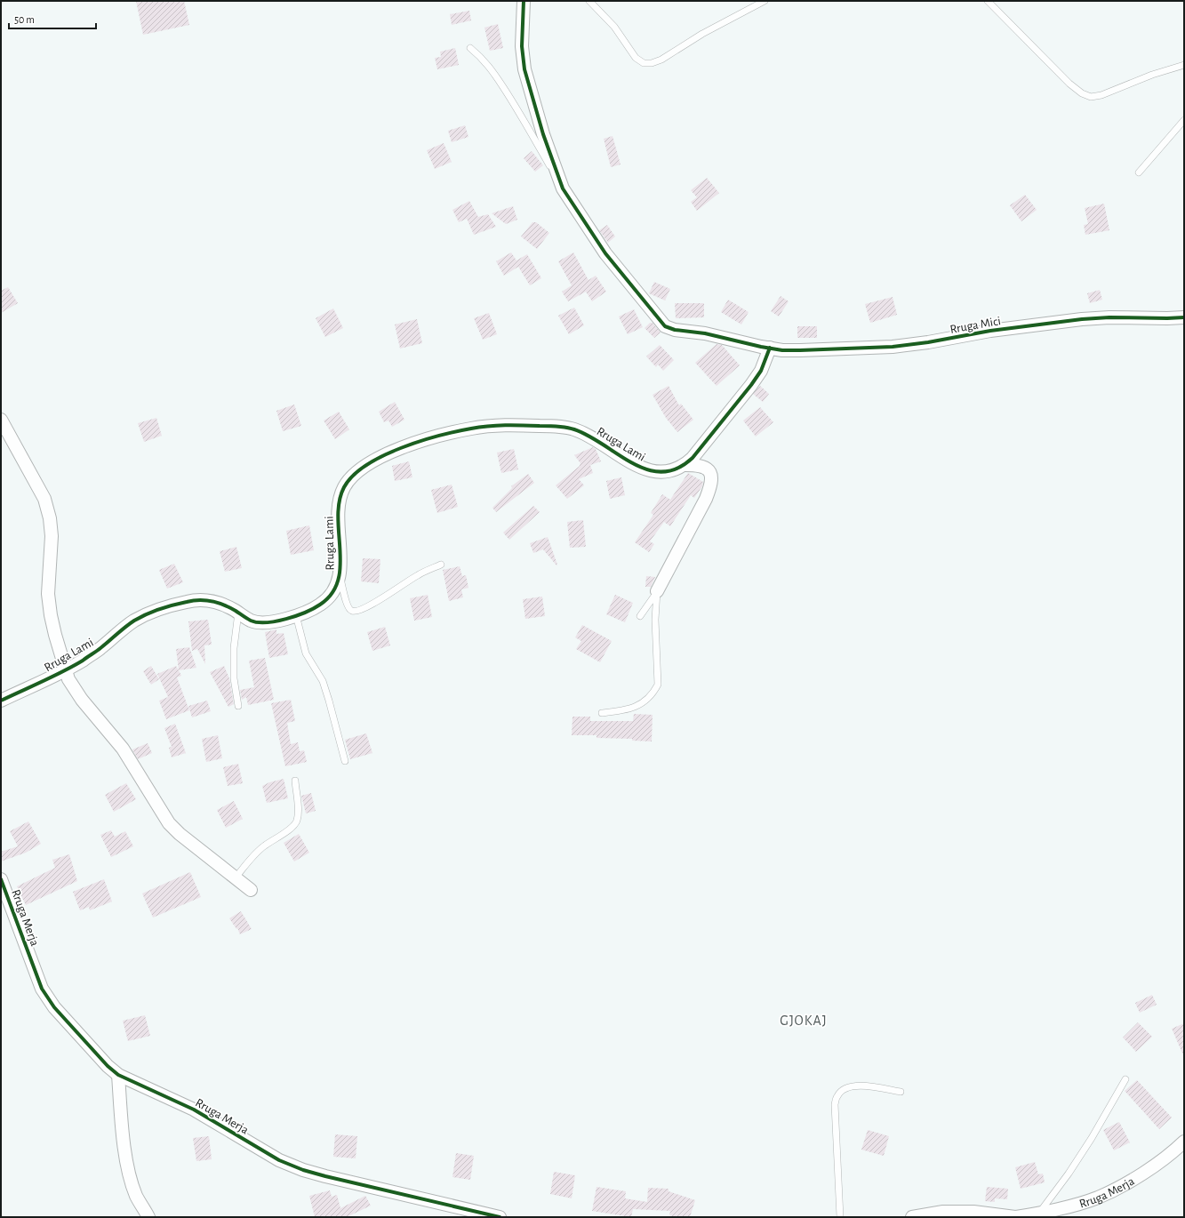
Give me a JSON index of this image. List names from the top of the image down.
{
  "streets": {
    "street": ["Rruga Mici", "Rruga Lami", "Rruga Merja"]
  },
  "crossings": [
    ["Rruga Mici", "Rruga Lami"]
  ],
  "districts": ["GJOKAJ"],
  "scale_bar": "50 m"
}
